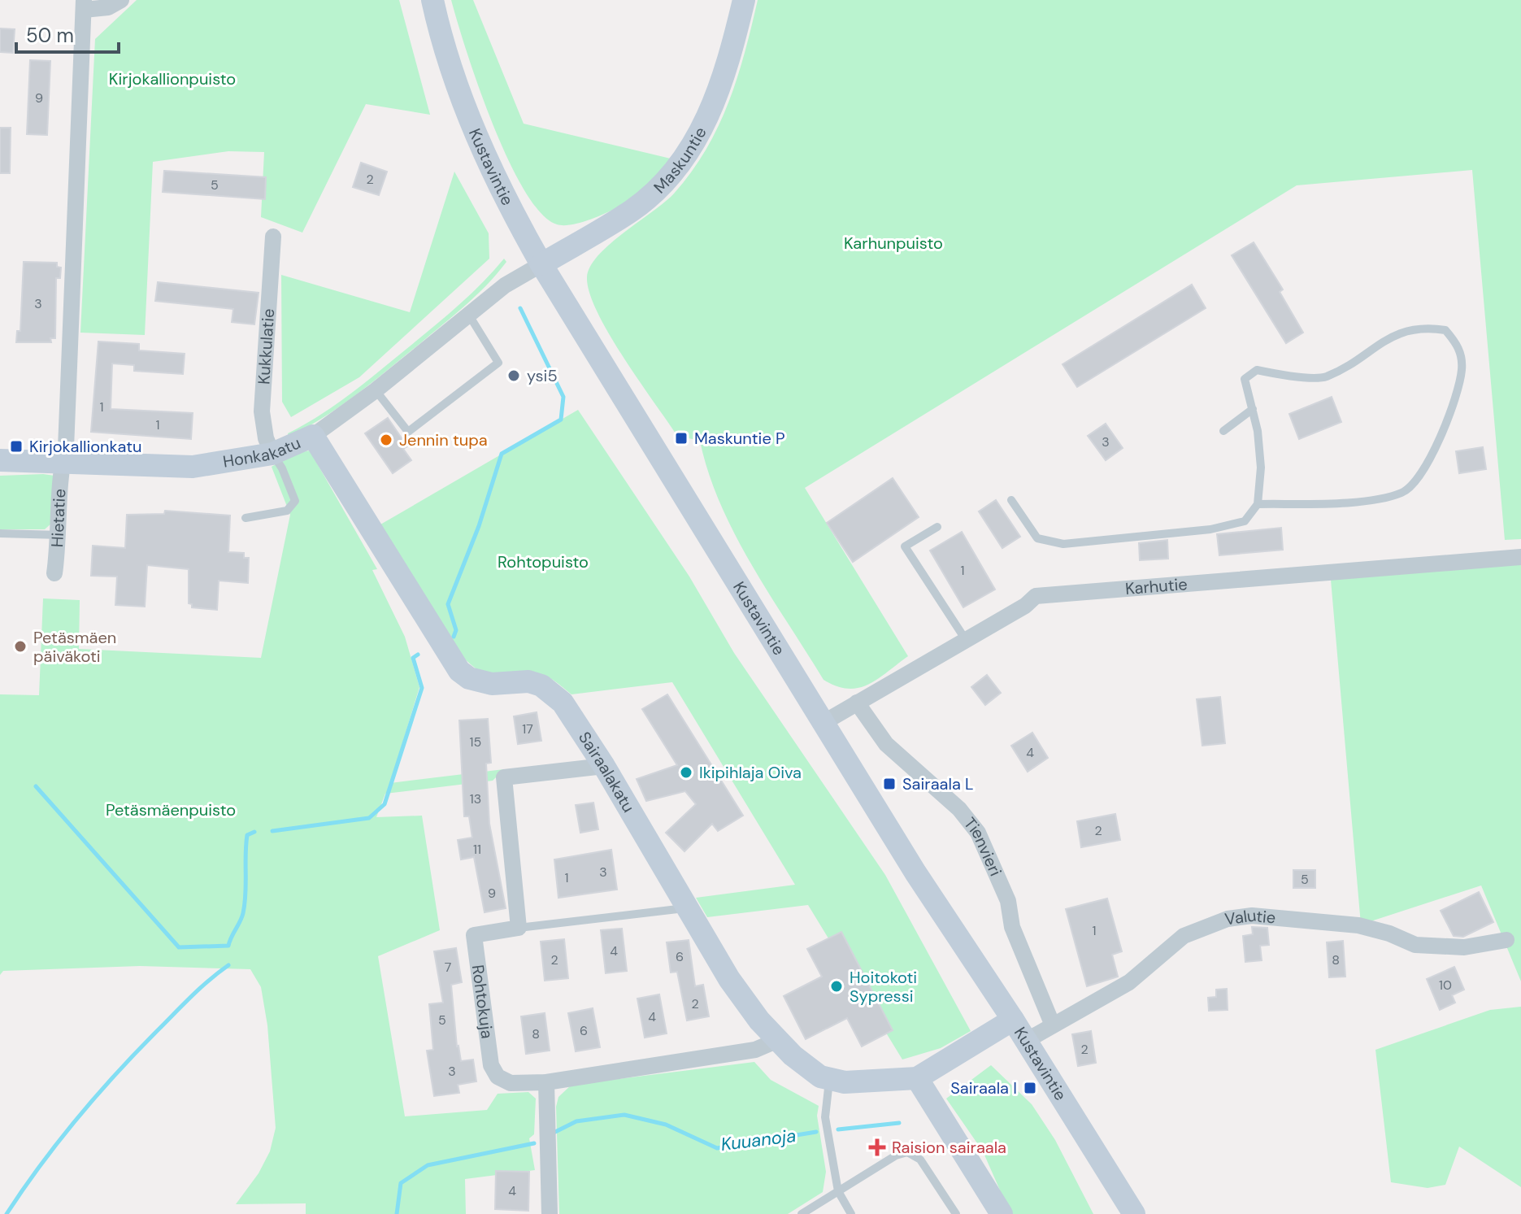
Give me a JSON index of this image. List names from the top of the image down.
{
  "streets": {
    "street": [
      "Maskuntie",
      "Kustavintie",
      "Kukkulatie",
      "Honkakatu",
      "Hietatie",
      "Karhutie",
      "Sairaalakatu",
      "Tienvieri",
      "Valutie",
      "Rohtokuja"
    ]
  },
  "crossings": [
    ["Maskuntie", "Kustavintie"],
    ["Maskuntie", "Honkakatu"],
    ["Kustavintie", "Honkakatu"],
    ["Kustavintie", "Karhutie"],
    ["Kustavintie", "Valutie"],
    ["Kukkulatie", "Honkakatu"],
    ["Honkakatu", "Hietatie"],
    ["Honkakatu", "Sairaalakatu"],
    ["Karhutie", "Tienvieri"],
    ["Sairaalakatu", "Rohtokuja"],
    ["Tienvieri", "Valutie"]
  ],
  "water": ["Kuuanoja"],
  "parks": [
    "Kirjokallionpuisto",
    "Karhunpuisto",
    "Rohtopuisto",
    "Petäsmäenpuisto"
  ],
  "places": {
    "other": [
      "ysi5",
      "Jennin tupa",
      "Petäsmäen päiväkoti",
      "Ikipihlaja Oiva",
      "Hoitokoti Sypressi"
    ],
    "transit": [
      "Maskuntie P",
      "Kirjokallionkatu",
      "Sairaala L",
      "Sairaala I"
    ],
    "health": ["Raision sairaala"]
  },
  "house_numbers": [
    "9",
    "2",
    "5",
    "3",
    "1",
    "1",
    "3",
    "1",
    "17",
    "15",
    "4",
    "13",
    "2",
    "11",
    "3",
    "1",
    "5",
    "9",
    "1",
    "4",
    "6",
    "2",
    "8",
    "7",
    "10",
    "2",
    "4",
    "5",
    "6",
    "8",
    "2",
    "3",
    "4"
  ],
  "scale_bar": "50 m"
}
